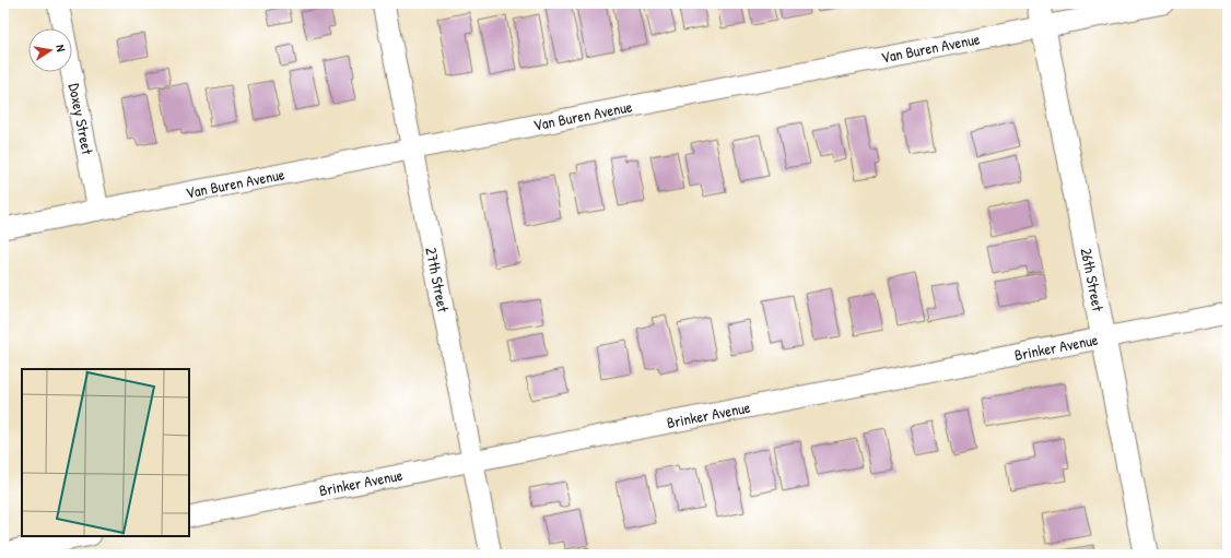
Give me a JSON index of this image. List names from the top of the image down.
{
  "streets": {
    "street": [
      "Van Buren Avenue",
      "Doxey Street",
      "27th Street",
      "26th Street",
      "Brinker Avenue"
    ]
  },
  "crossings": [
    ["Van Buren Avenue", "Doxey Street"],
    ["Van Buren Avenue", "27th Street"],
    ["Van Buren Avenue", "26th Street"],
    ["27th Street", "Brinker Avenue"],
    ["26th Street", "Brinker Avenue"]
  ],
  "north": "right"
}
